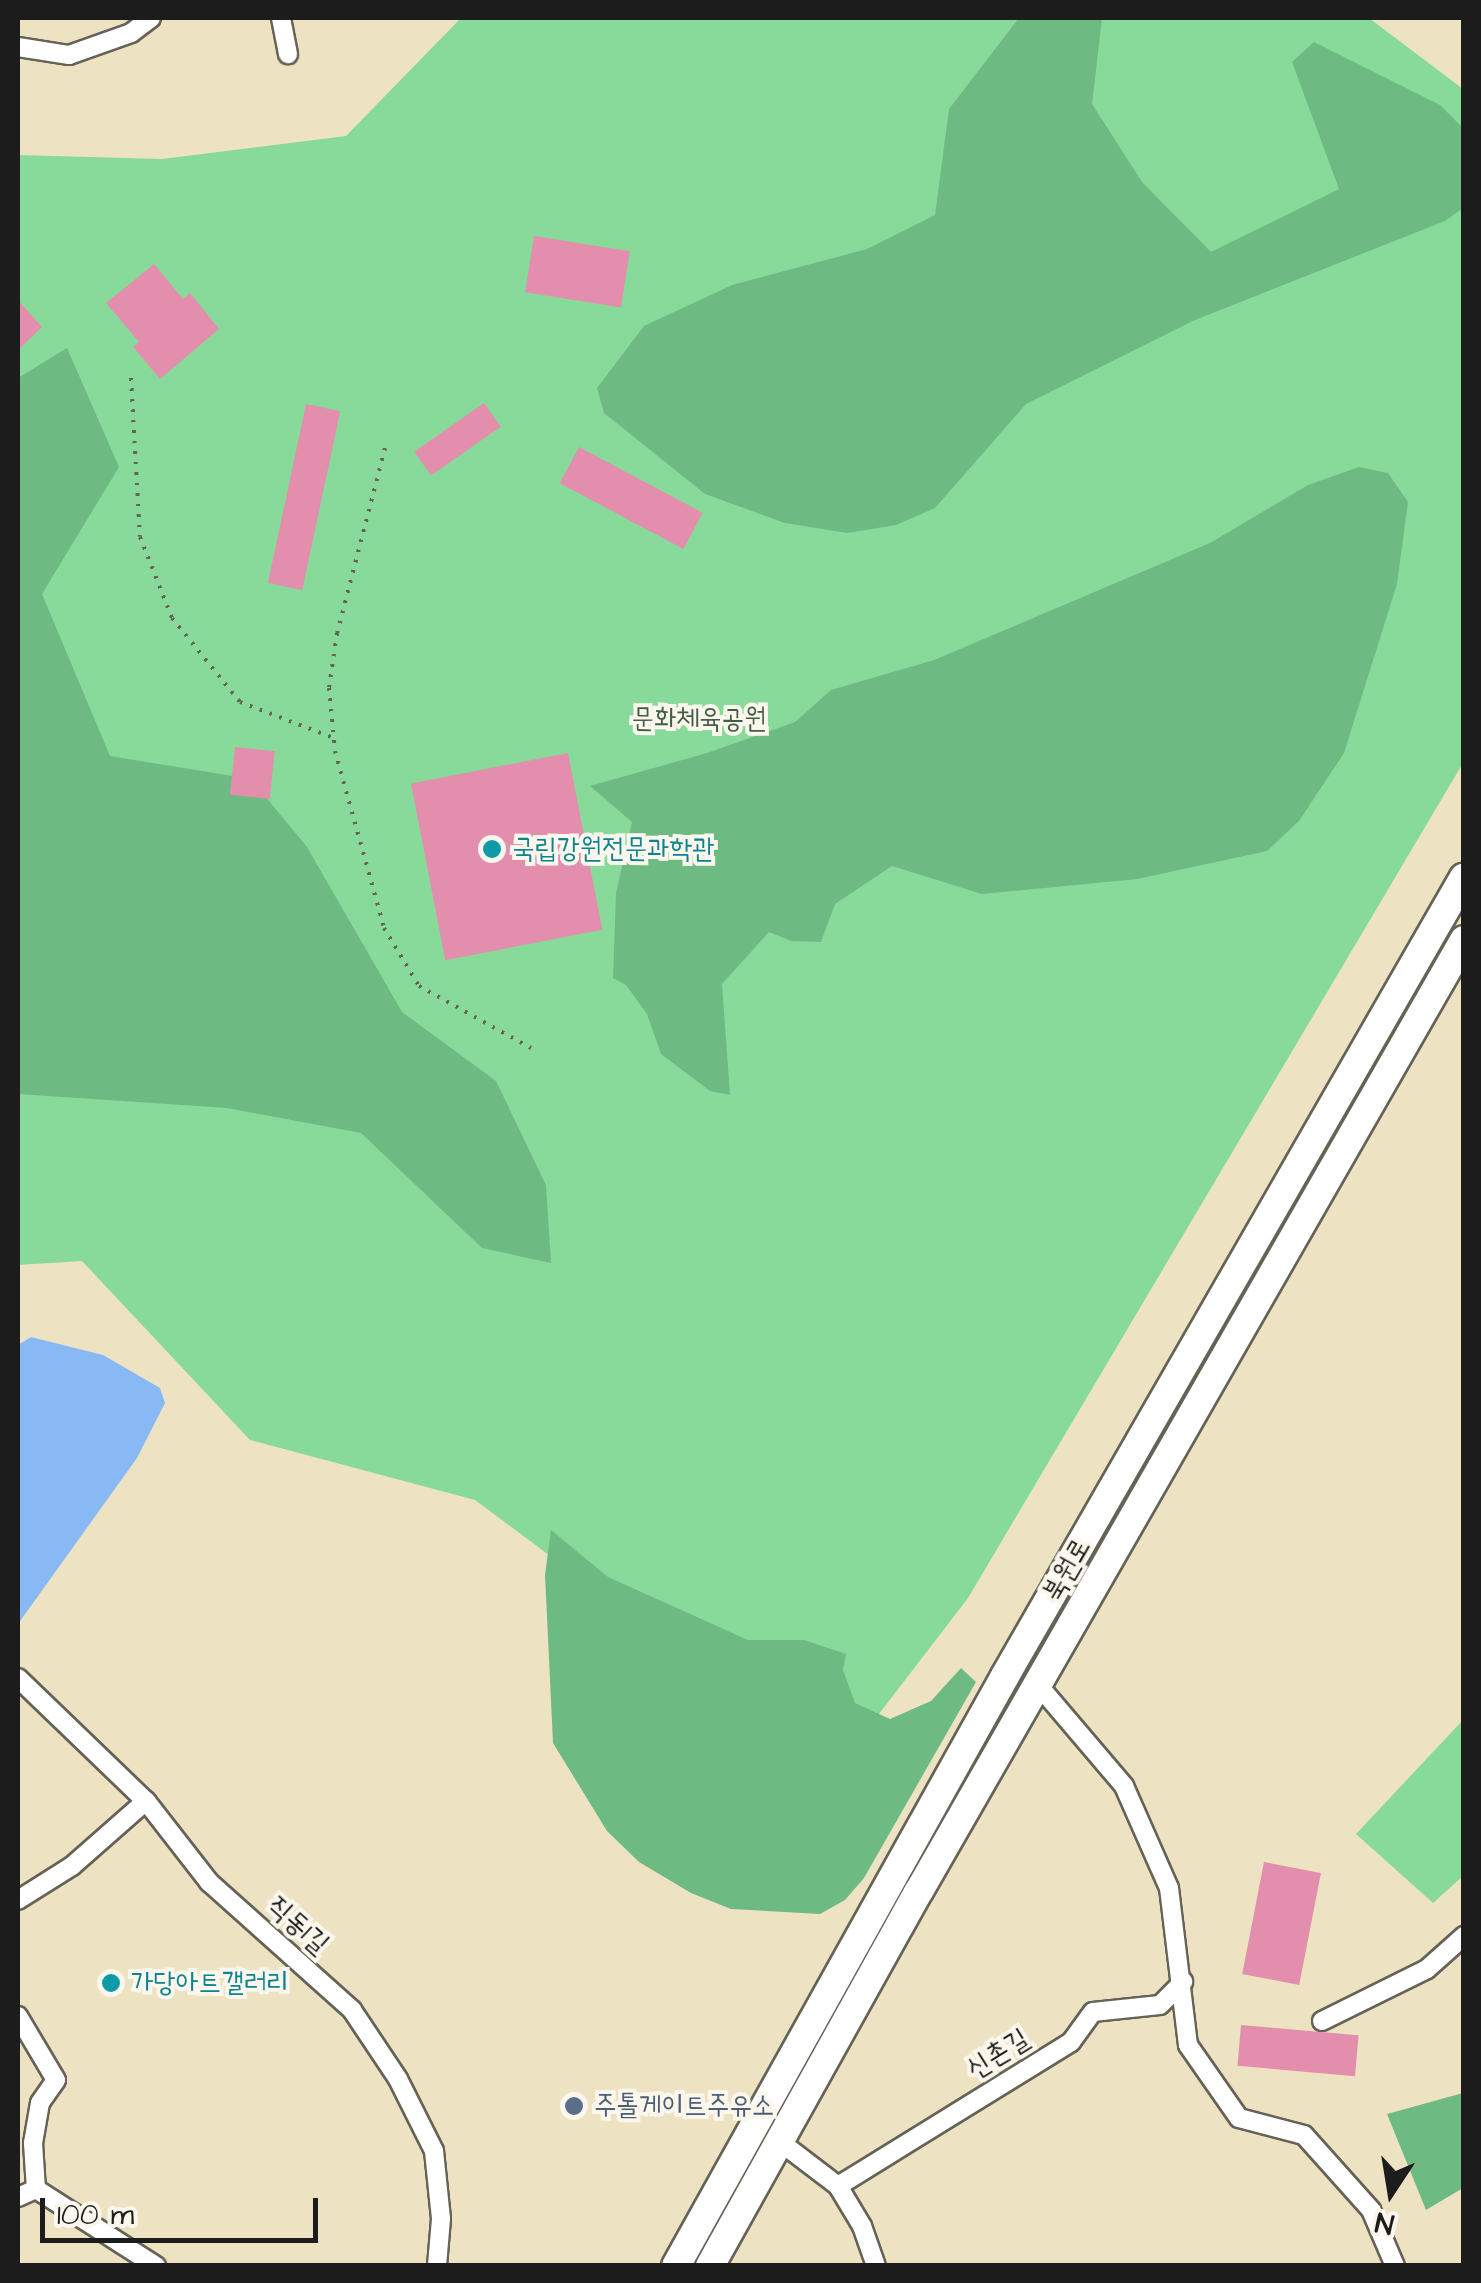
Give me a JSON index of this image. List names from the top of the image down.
{
  "streets": {
    "street": ["북원로", "직동1길", "신촌길"]
  },
  "parks": ["문화체육공원"],
  "places": ["국립강원전문과학관", "가당아트갤러리", "주톨게이트주유소"],
  "scale_bar": "100 m",
  "north": "bottom"
}
